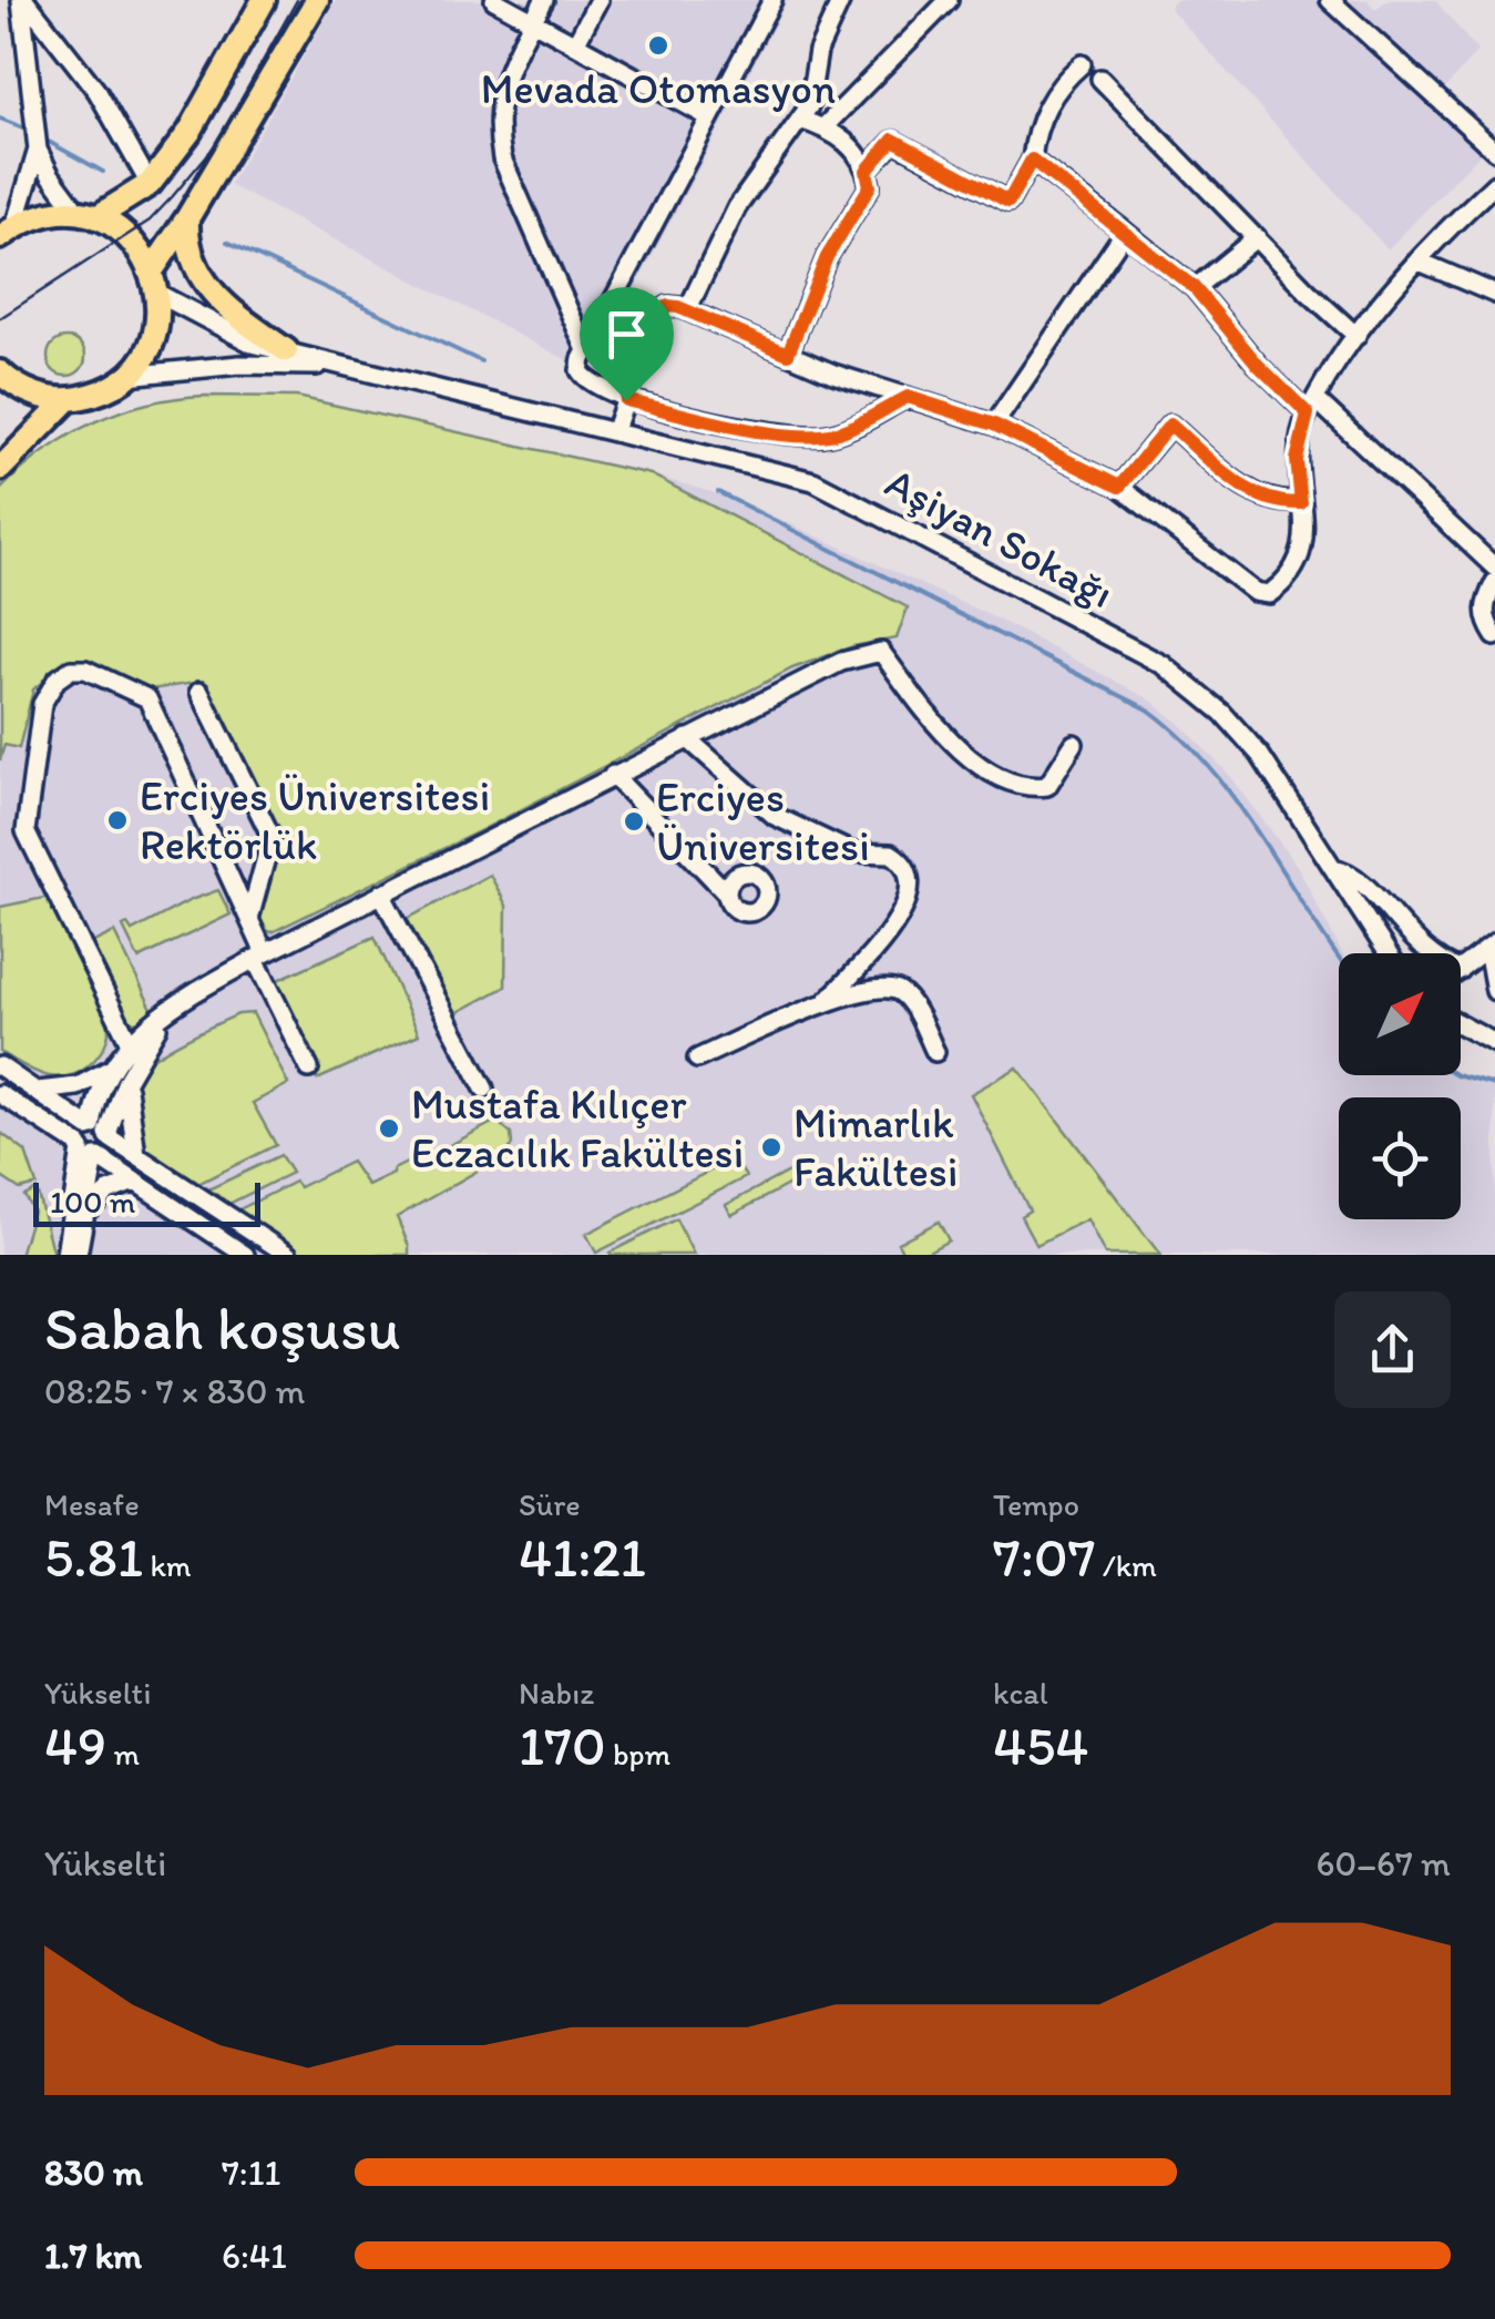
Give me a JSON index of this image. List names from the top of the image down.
{
  "streets": {
    "street": ["Aşiyan Sokağı"]
  },
  "places": [
    "Mevada Otomasyon",
    "Erciyes Üniversitesi Rektörlük",
    "Erciyes Üniversitesi",
    "Mustafa Kılıçer Eczacılık Fakültesi",
    "Mimarlık Fakültesi"
  ],
  "scale_bar": "100 m",
  "north": "top right",
  "page": {
    "scale": "100 m",
    "heading": ["Sabah koşusu", "08:25 · 7 × 830 m"],
    "stats": [
      ["Mesafe", "5.81 km"],
      ["Süre", "41:21"],
      ["Tempo", "7:07 /km"],
      ["Yükselti", "49 m"],
      ["Nabız", "170 bpm"],
      ["kcal", "454"]
    ],
    "chart": ["Yükselti", "60–67 m"],
    "list": [
      {
        "name": "830 m",
        "note": "7:11"
      },
      {
        "name": "1.7 km",
        "note": "6:41"
      }
    ]
  }
}
